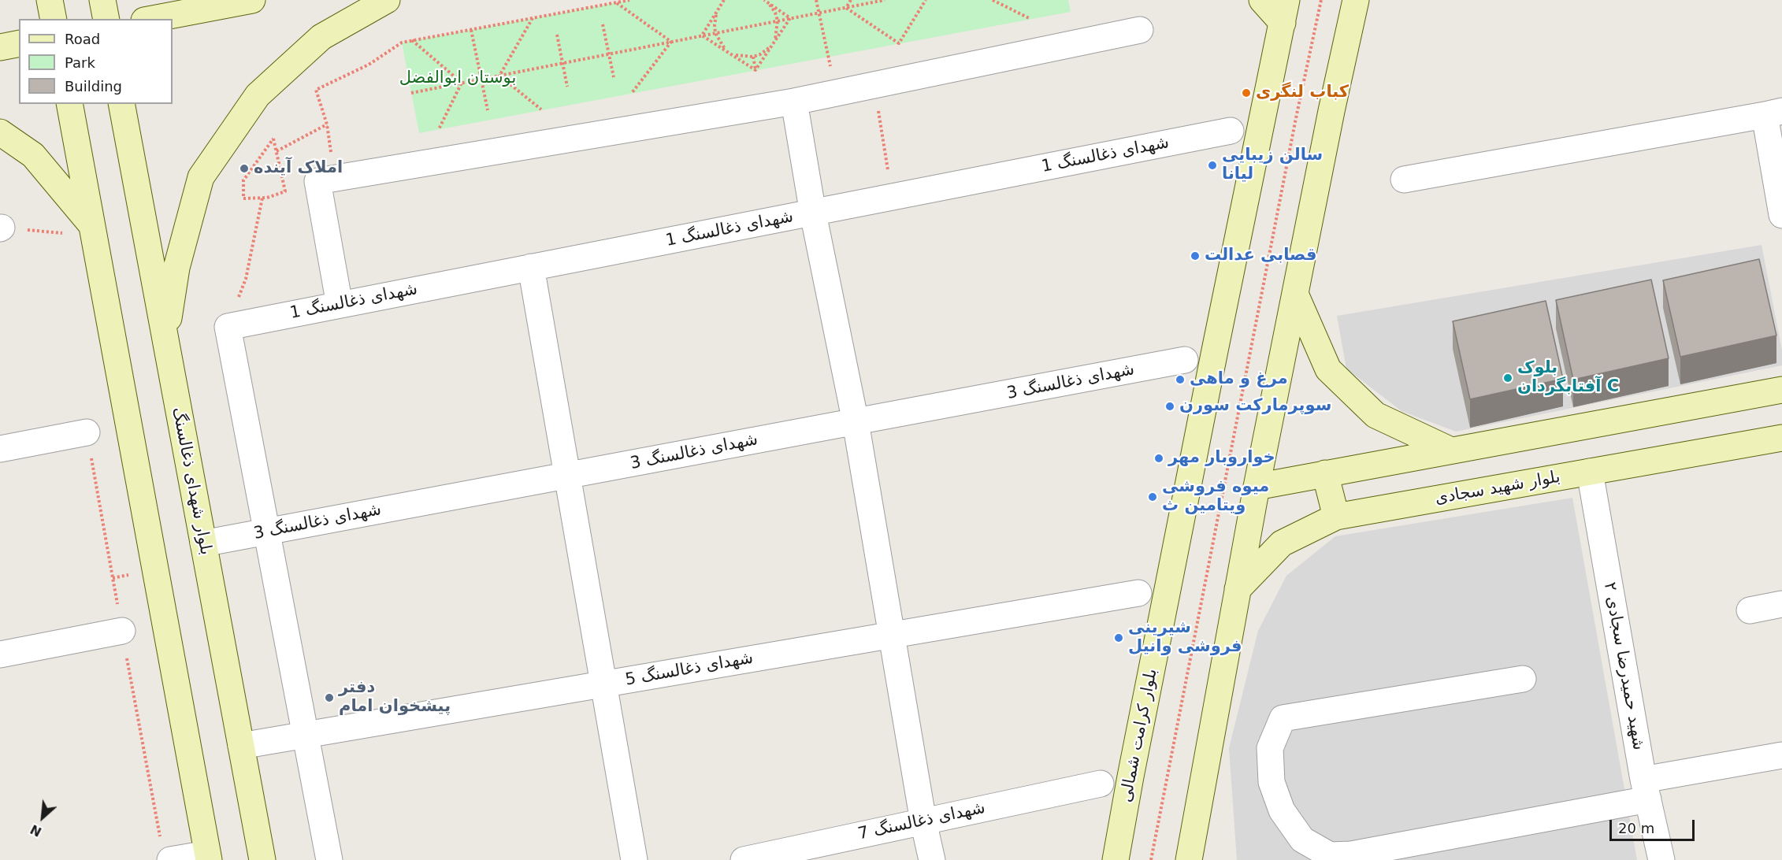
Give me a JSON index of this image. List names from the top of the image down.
{
  "streets": {
    "street": [
      "شهدای ذغالسنگ 1",
      "شهدای ذغالسنگ 3",
      "بلوار شهدای ذغالسنگ",
      "بلوار شهید سجادی",
      "شهید حمیدرضا سجادی ۲",
      "شهدای ذغالسنگ 5",
      "بلوار کرامت شمالی",
      "شهدای ذغالسنگ 7"
    ]
  },
  "crossings": [
    ["شهدای ذغالسنگ 3", "بلوار شهدای ذغالسنگ"],
    ["بلوار شهدای ذغالسنگ", "شهدای ذغالسنگ 5"],
    ["بلوار شهید سجادی", "شهید حمیدرضا سجادی ۲"]
  ],
  "parks": ["بوستان ابوالفضل"],
  "places": [
    "کباب لنگری",
    "سالن زیبایی لیانا",
    "املاک آینده",
    "قصابی عدالت",
    "بلوک آفتابگردان C",
    "مرغ و ماهی",
    "سوپرمارکت سورن",
    "خواروبار مهر",
    "میوه فروشی ویتامین ث",
    "شیرینی فروشی وانیل",
    "دفتر پیشخوان امام"
  ],
  "legend": ["Road", "Park", "Building"],
  "scale_bar": "20 m",
  "north": "bottom left"
}
